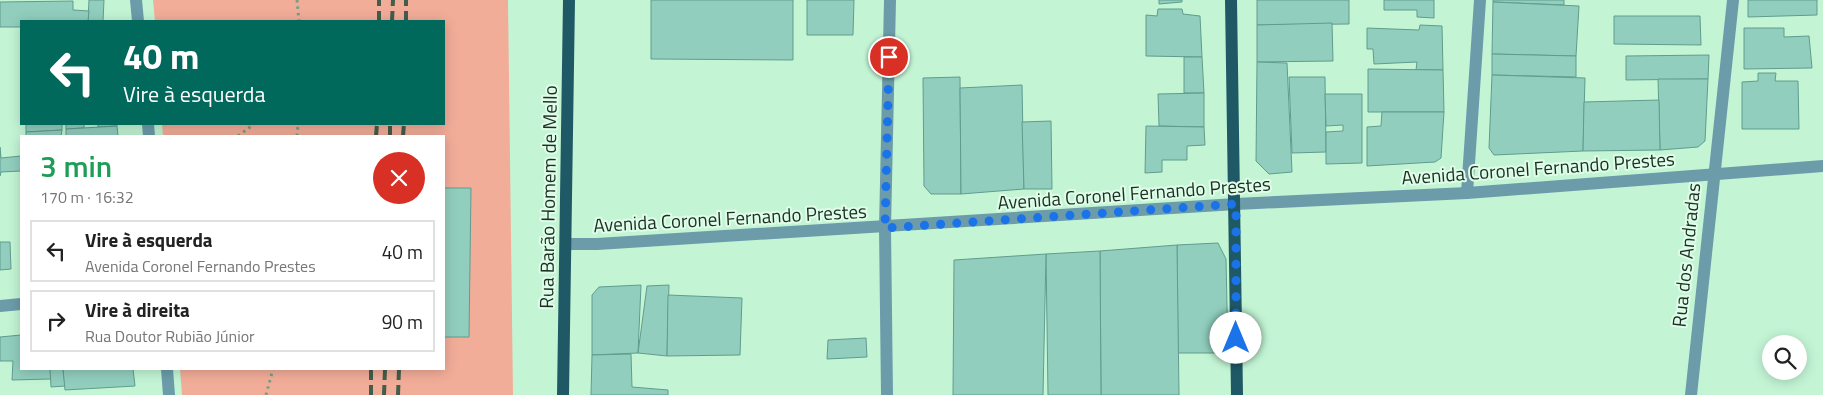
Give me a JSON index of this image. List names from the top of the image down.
{
  "streets": {
    "main road": ["Rua Barão Homem de Mello"],
    "street": ["Avenida Coronel Fernando Prestes", "Rua dos Andradas"]
  },
  "crossings": [
    ["Avenida Coronel Fernando Prestes", "Rua Barão Homem de Mello"],
    ["Avenida Coronel Fernando Prestes", "Rua dos Andradas"]
  ],
  "page": {
    "turn": ["40 m", "Vire à esquerda"],
    "heading": ["3 min", "170 m · 16:32"],
    "list": [
      {
        "name": "Vire à esquerda",
        "note": "Avenida Coronel Fernando Prestes",
        "value": "40 m"
      },
      {
        "name": "Vire à direita",
        "note": "Rua Doutor Rubião Júnior",
        "value": "90 m"
      }
    ]
  }
}
